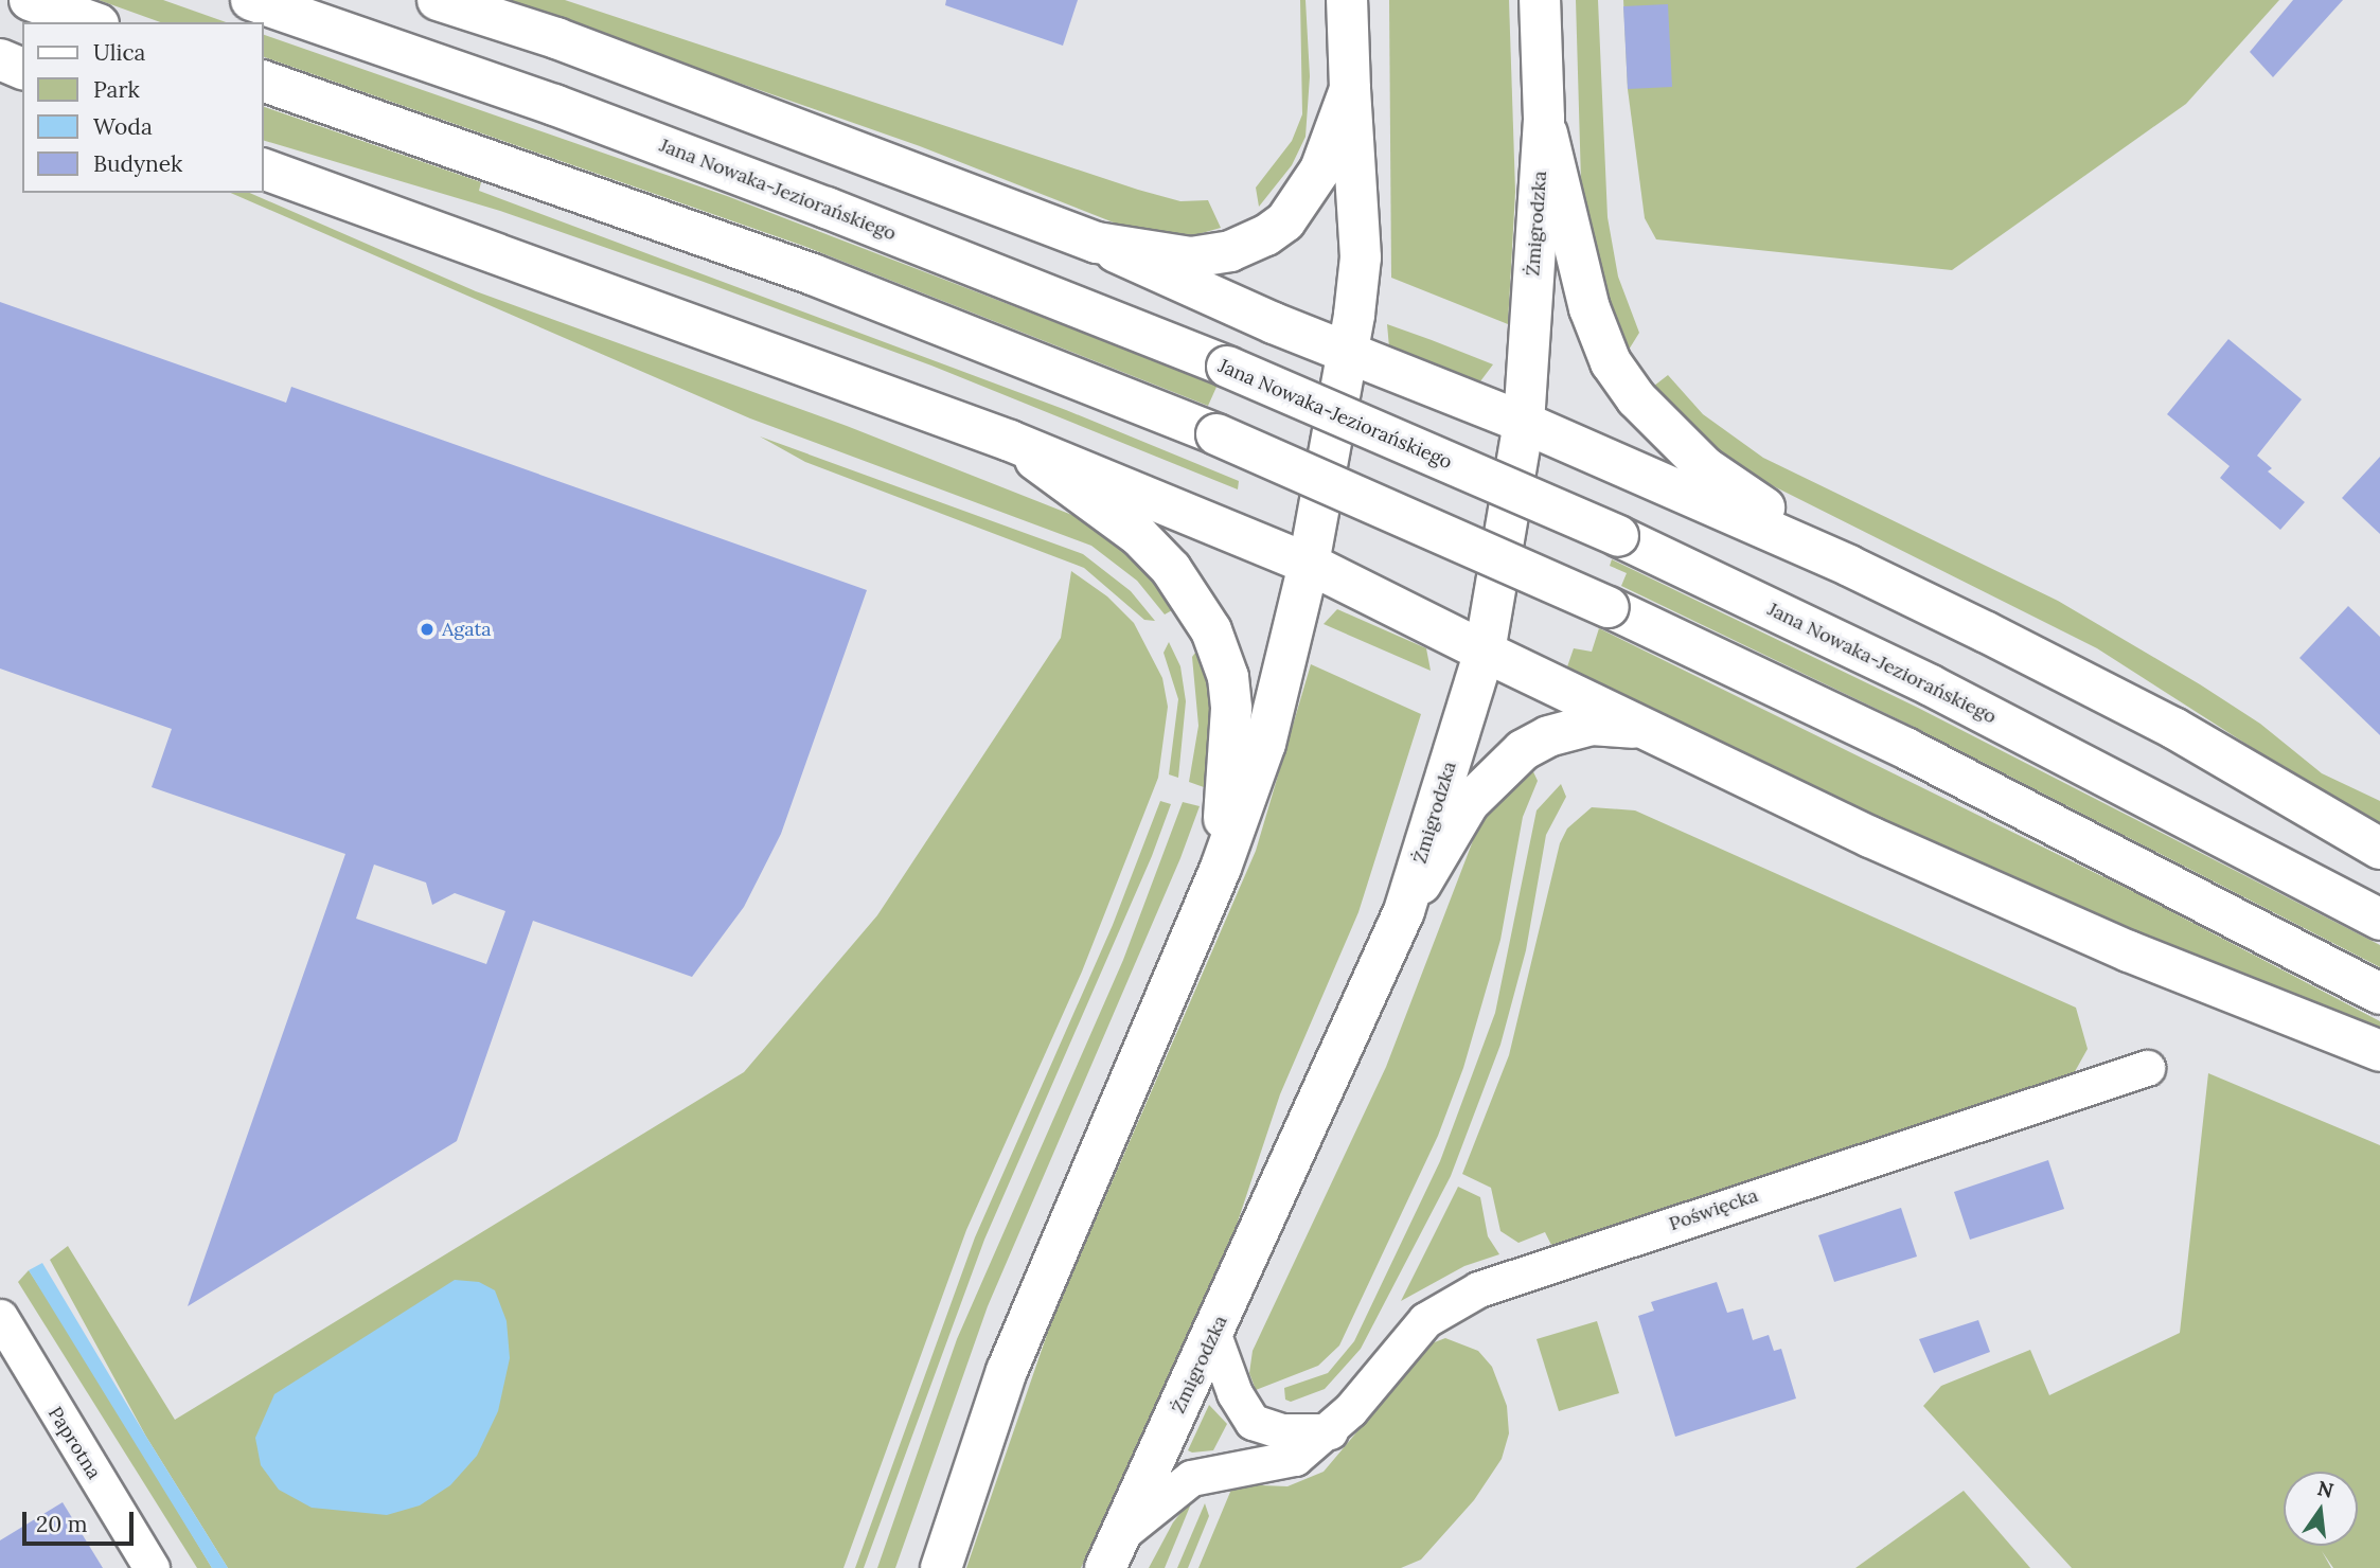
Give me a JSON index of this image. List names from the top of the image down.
{
  "streets": {
    "street": [
      "Jana Nowaka-Jeziorańskiego",
      "Żmigrodzka",
      "Poświęcka",
      "Paprotna"
    ]
  },
  "crossings": [
    ["Żmigrodzka", "Poświęcka"]
  ],
  "places": ["Agata"],
  "legend": [
    "Ulica",
    "Park",
    "Woda",
    "Budynek"
  ],
  "scale_bar": "20 m",
  "north": "top"
}
